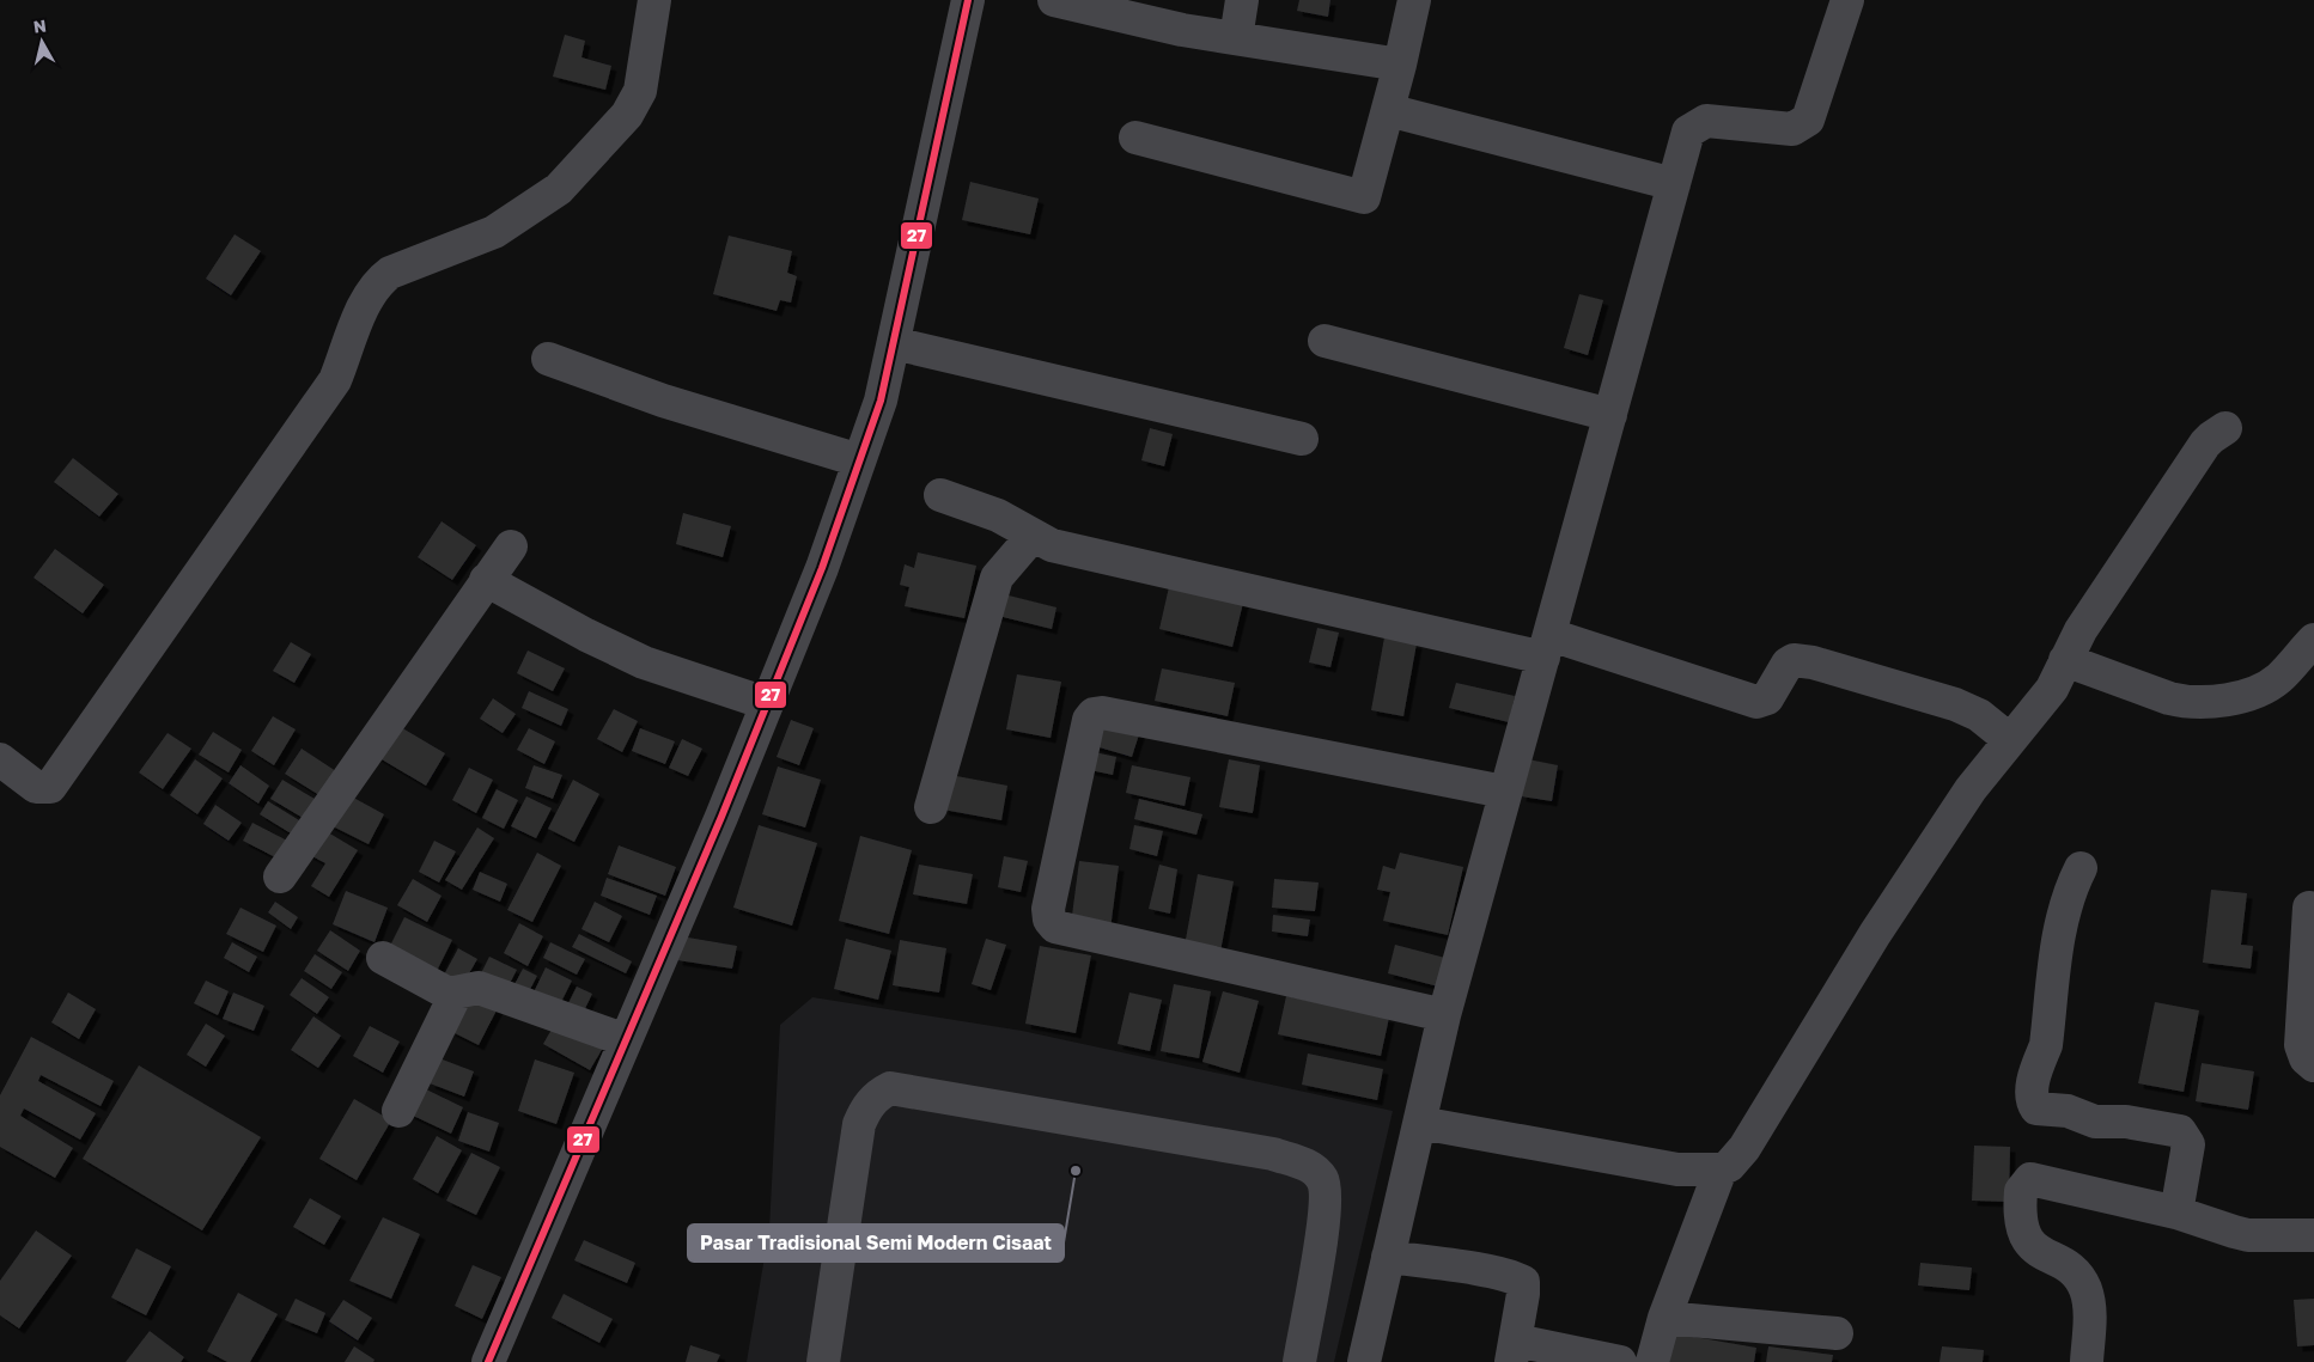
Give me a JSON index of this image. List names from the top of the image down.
{
  "places": ["Pasar Tradisional Semi Modern Cisaat"],
  "lines": ["transit line 27"],
  "north": "top"
}
